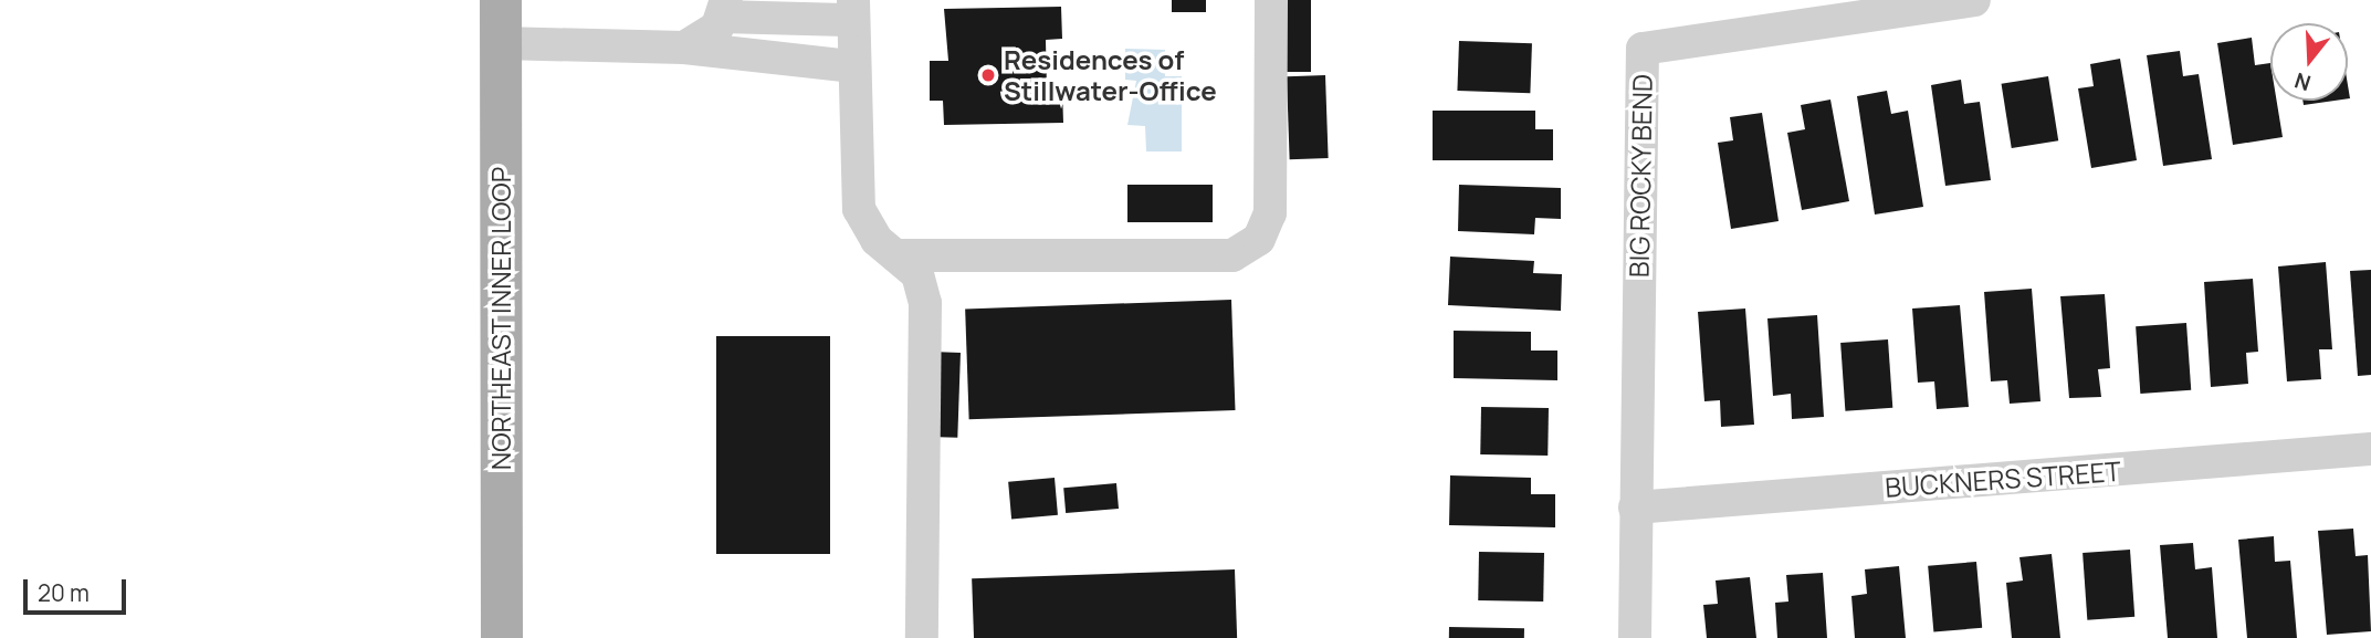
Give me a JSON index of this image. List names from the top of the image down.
{
  "streets": {
    "main road": ["NORTHEAST INNER LOOP"],
    "street": ["BIG ROCKY BEND", "BUCKNERS STREET"]
  },
  "crossings": [
    ["BIG ROCKY BEND", "BUCKNERS STREET"]
  ],
  "places": ["Residences of Stillwater-Office"],
  "scale_bar": "20 m",
  "north": "bottom"
}
